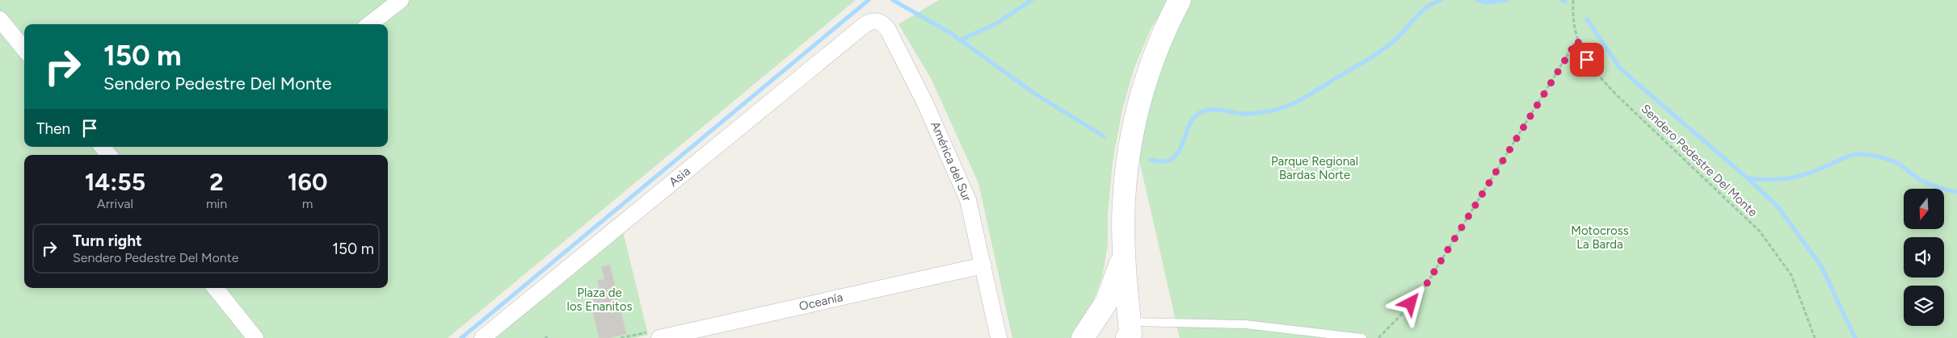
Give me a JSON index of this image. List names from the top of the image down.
{
  "streets": {
    "street": ["América del Sur", "Asia", "Oceanía"],
    "path": ["Sendero Pedestre Del Monte"]
  },
  "crossings": [
    ["América del Sur", "Asia"],
    ["América del Sur", "Oceanía"]
  ],
  "parks": ["Parque Regional Bardas Norte", "Motocross La Barda", "Plaza de los Enanitos"],
  "north": "bottom",
  "page": {
    "turn": ["150 m", "Sendero Pedestre Del Monte"],
    "then": "Then",
    "eta": [
      "14:55",
      "Arrival",
      "2",
      "min",
      "160",
      "m"
    ],
    "list": [
      {
        "name": "Turn right",
        "note": "Sendero Pedestre Del Monte",
        "value": "150 m"
      }
    ]
  }
}
